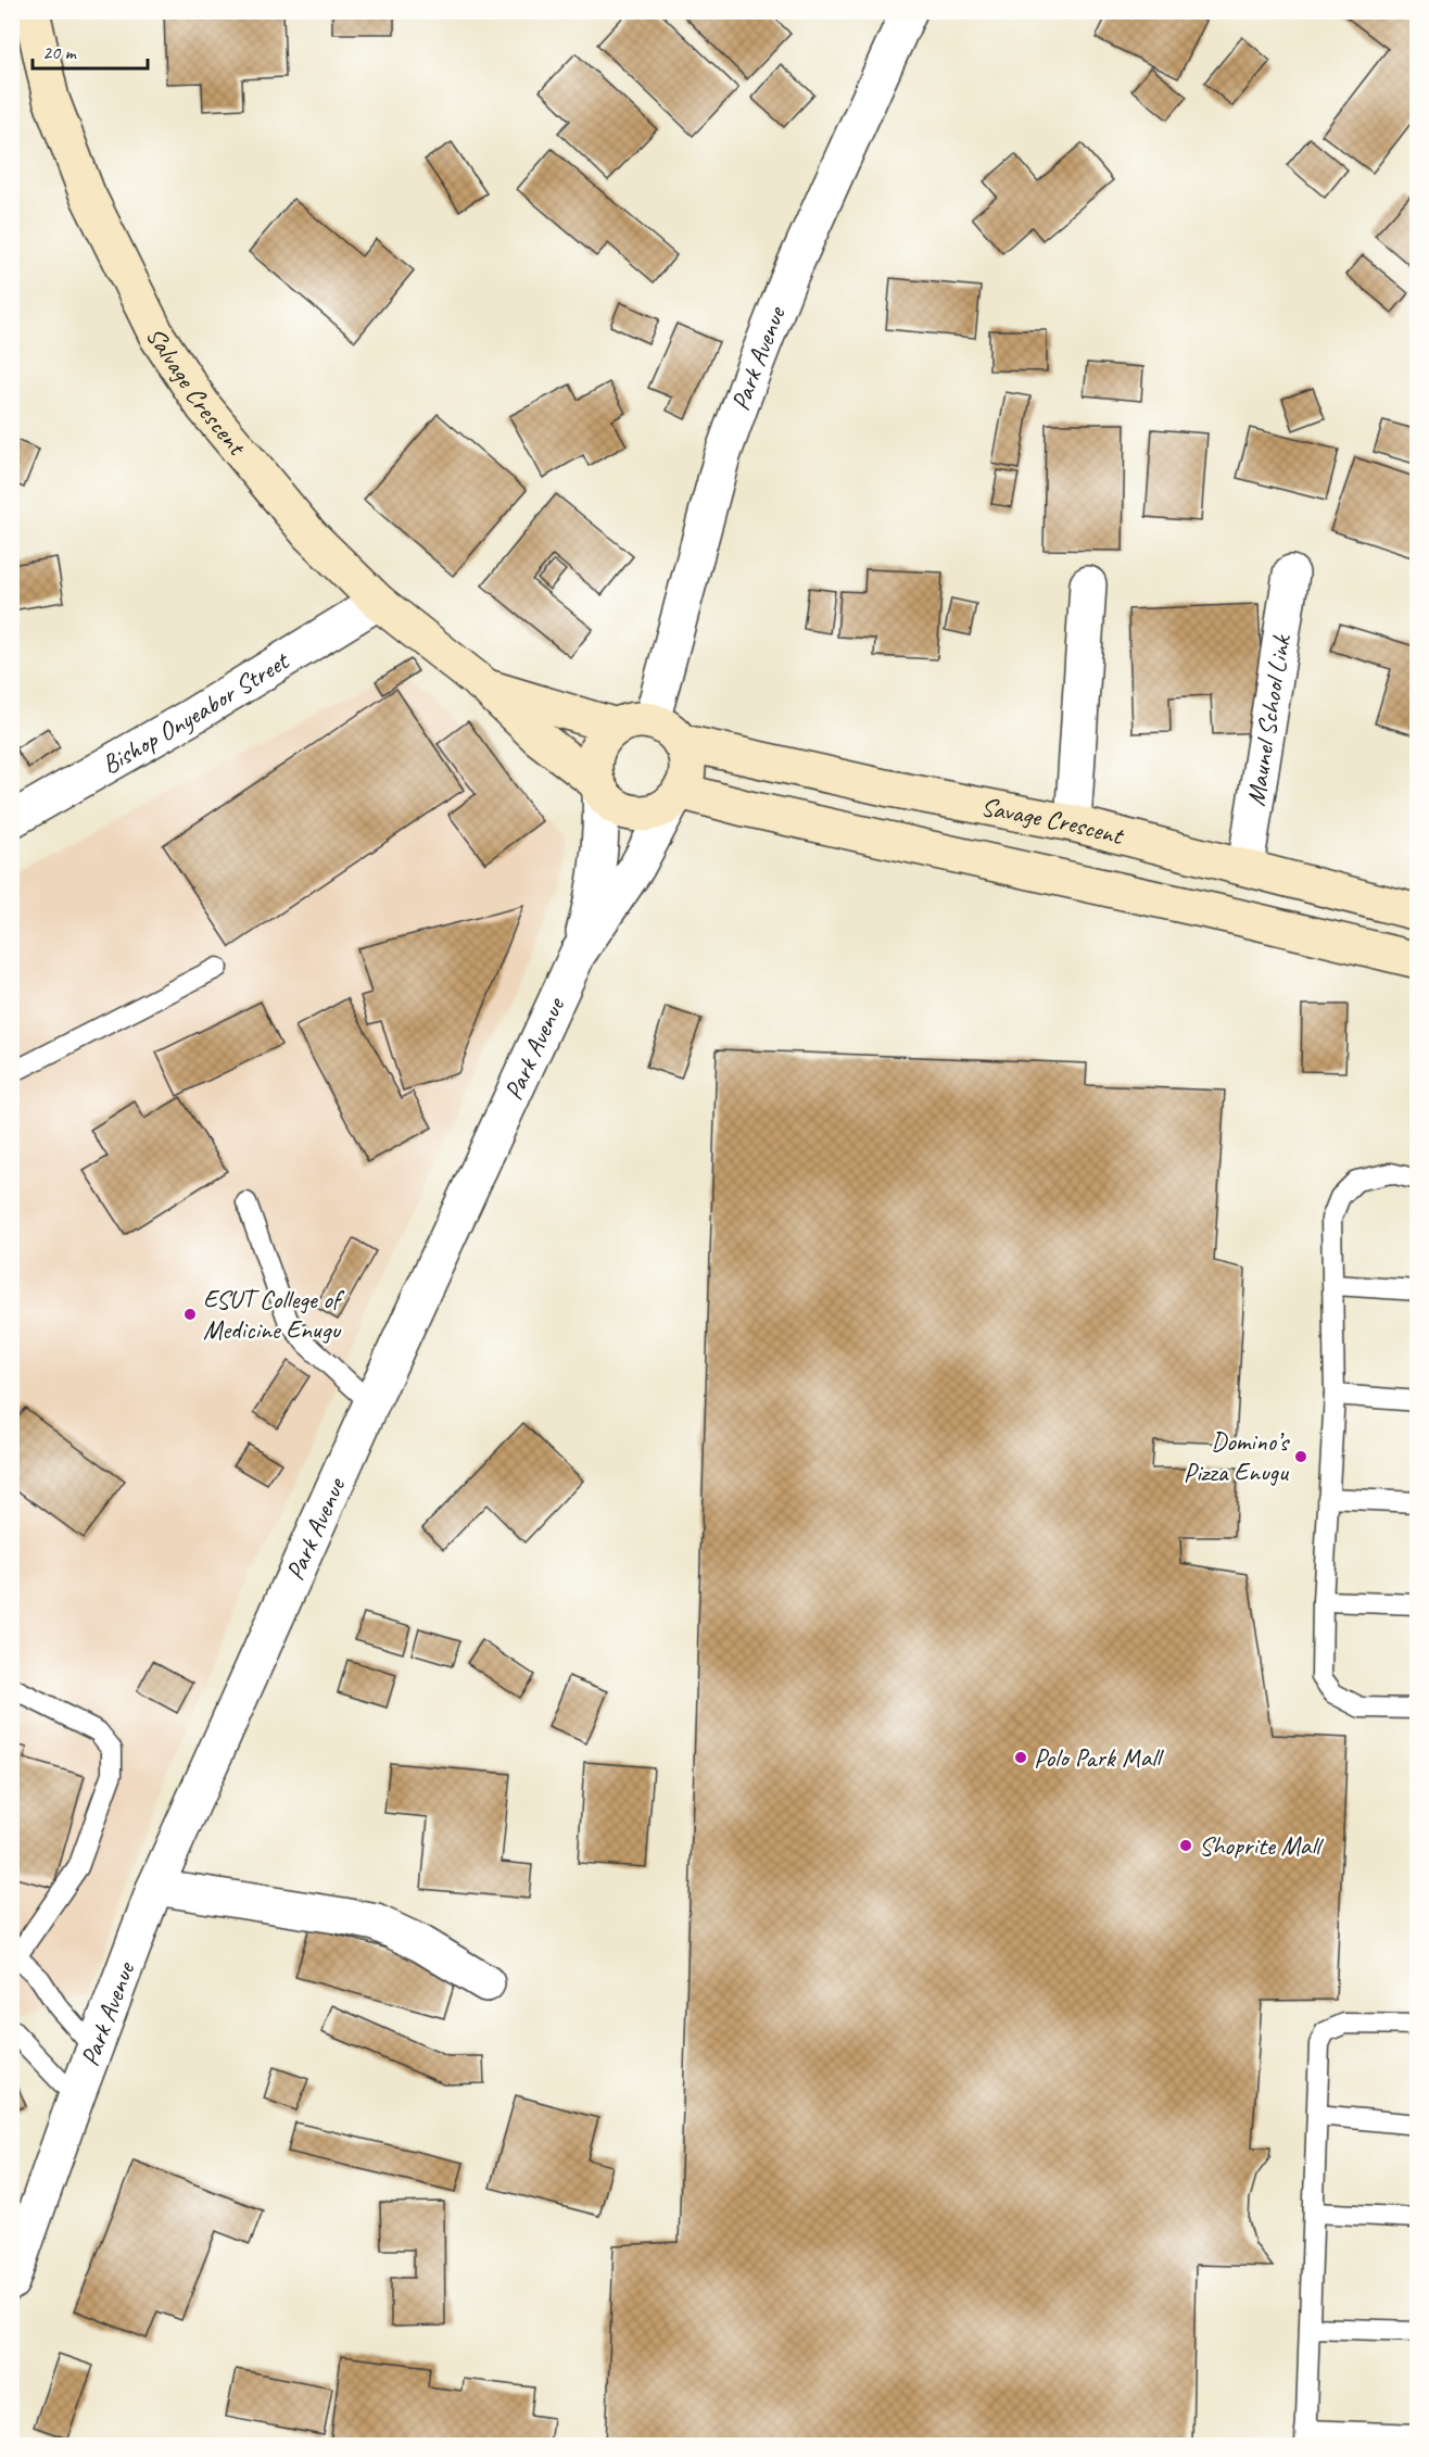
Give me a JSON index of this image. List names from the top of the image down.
{
  "streets": {
    "main road": ["Salvage Crescent", "Savage Crescent"],
    "street": ["Park Avenue", "Bishop Onyeabor Street", "Maunel School Link"]
  },
  "crossings": [
    ["Park Avenue", "Salvage Crescent"],
    ["Park Avenue", "Savage Crescent"],
    ["Salvage Crescent", "Bishop Onyeabor Street"],
    ["Salvage Crescent", "Savage Crescent"],
    ["Maunel School Link", "Savage Crescent"]
  ],
  "places": [
    "ESUT College of Medicine Enugu",
    "Domino’s Pizza Enugu",
    "Polo Park Mall",
    "Shoprite Mall"
  ],
  "scale_bar": "20 m"
}
